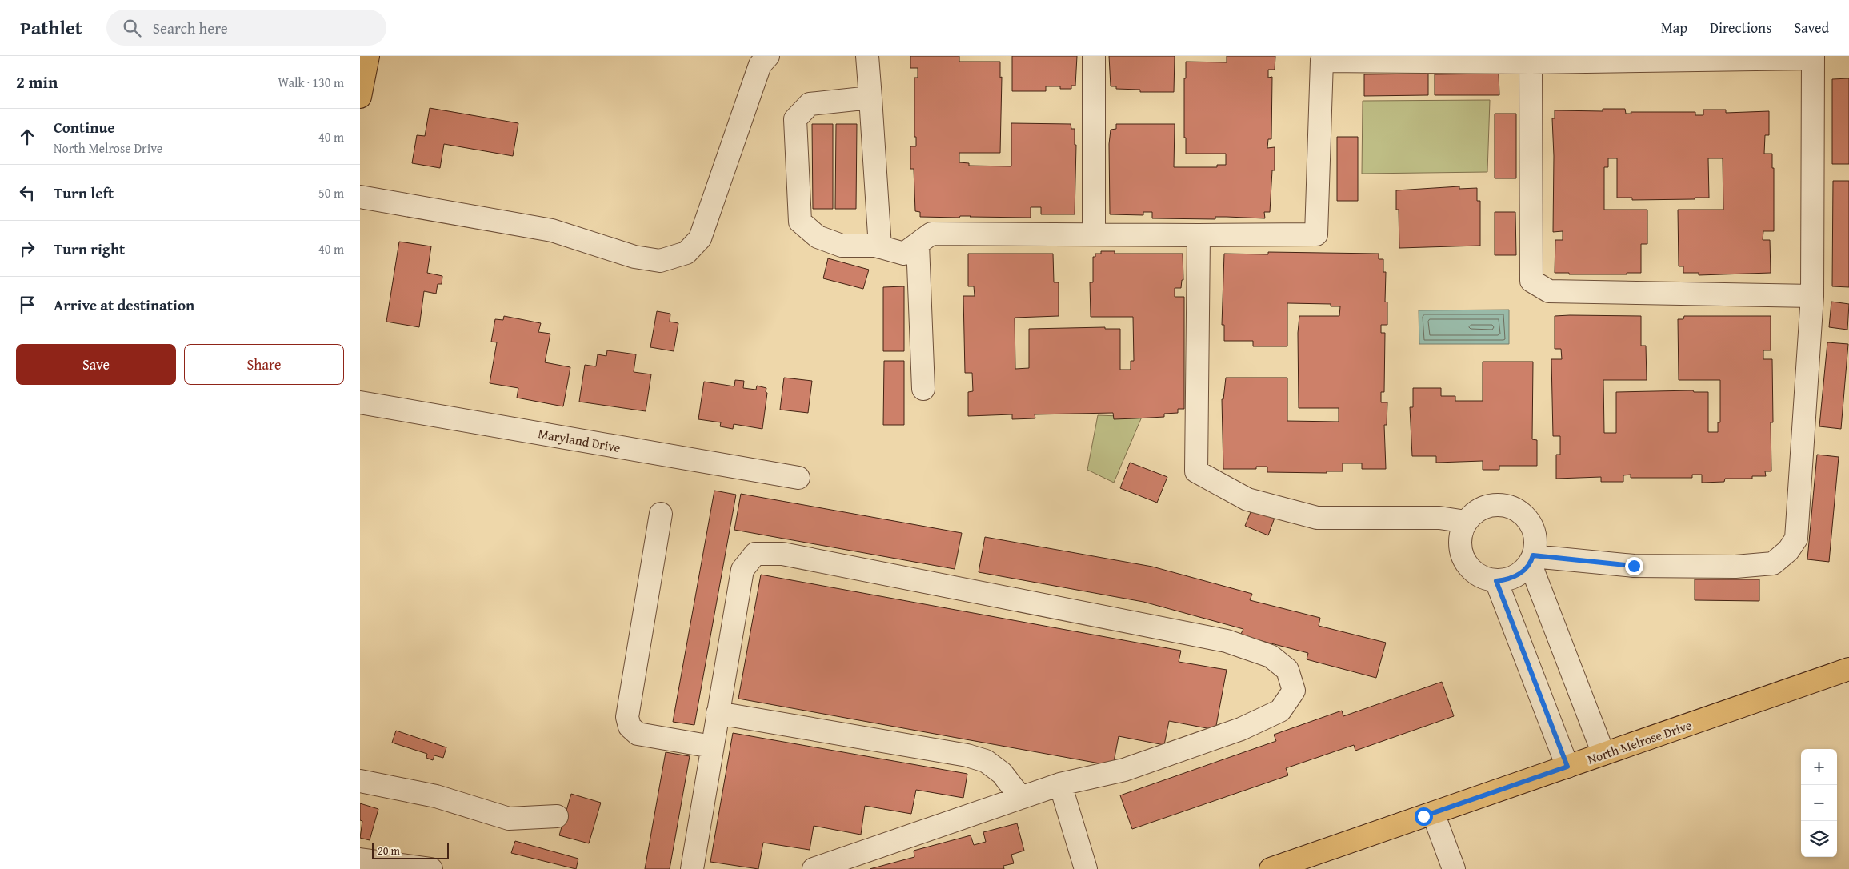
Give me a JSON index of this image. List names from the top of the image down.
{
  "streets": {
    "main road": ["North Melrose Drive"],
    "street": ["Maryland Drive"]
  },
  "scale_bar": "20 m",
  "page": {
    "header": "Pathlet",
    "search": "Search here",
    "nav": ["Map", "Directions", "Saved"],
    "heading": ["2 min", "Walk · 130 m"],
    "list": [
      ["Continue", "North Melrose Drive", "40 m"],
      ["Turn left", "50 m"],
      ["Turn right", "40 m"],
      "Arrive at destination"
    ],
    "buttons": ["Save", "Share"],
    "map_buttons": ["+", "−"],
    "scale": "20 m"
  }
}
